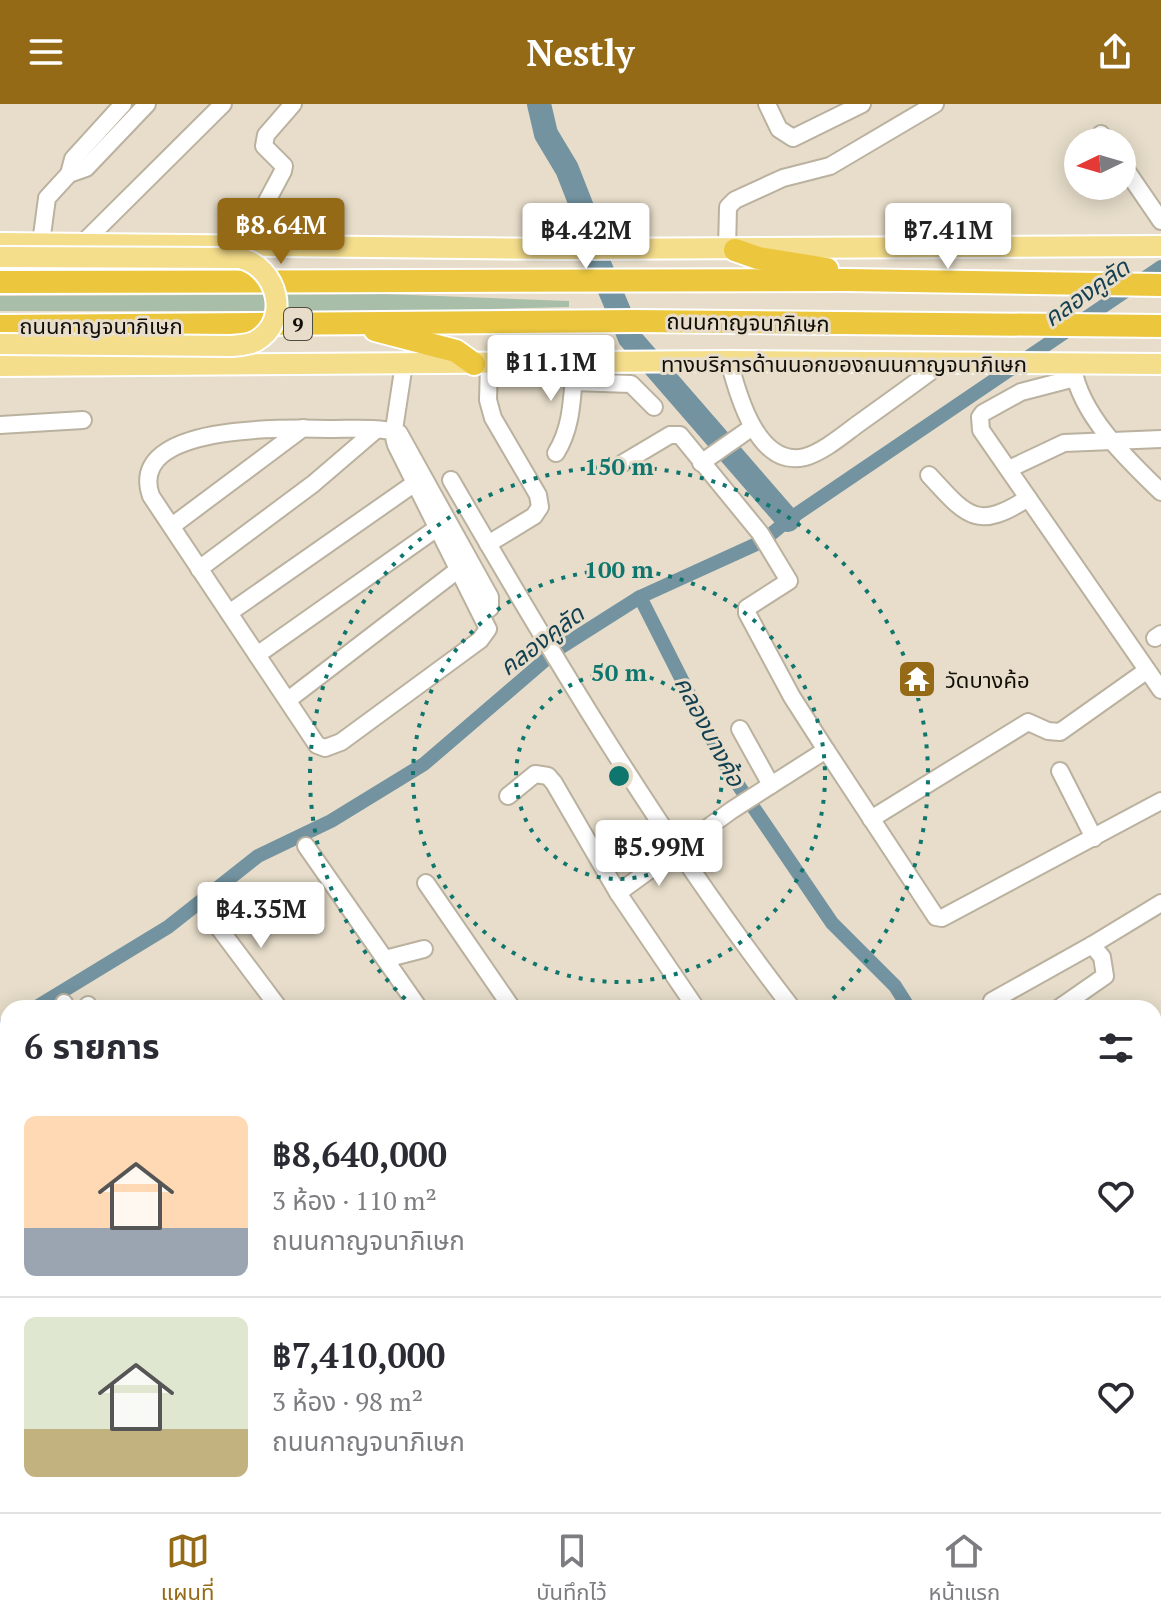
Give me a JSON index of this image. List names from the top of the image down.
{
  "streets": {
    "highway": ["ถนนกาญจนาภิเษก", "9"],
    "main road": ["ทางบริการด้านนอกของถนนกาญจนาภิเษก"]
  },
  "water": ["คลองคูลัด", "คลองบางค้อ"],
  "places": {
    "temple": ["วัดบางค้อ"]
  },
  "north": "left",
  "page": {
    "header": "Nestly",
    "price": [
      "฿8.64M",
      "฿4.42M",
      "฿7.41M",
      "฿11.1M",
      "฿5.99M",
      "฿4.35M"
    ],
    "heading": "6 รายการ",
    "list": [
      {
        "name": "฿8,640,000",
        "note": "3 ห้อง · 110 m² · ถนนกาญจนาภิเษก"
      },
      {
        "name": "฿7,410,000",
        "note": "3 ห้อง · 98 m² · ถนนกาญจนาภิเษก"
      }
    ],
    "tabs": ["แผนที่", "บันทึกไว้", "หน้าแรก"]
  },
  "rings": ["150 m", "100 m", "50 m"]
}
